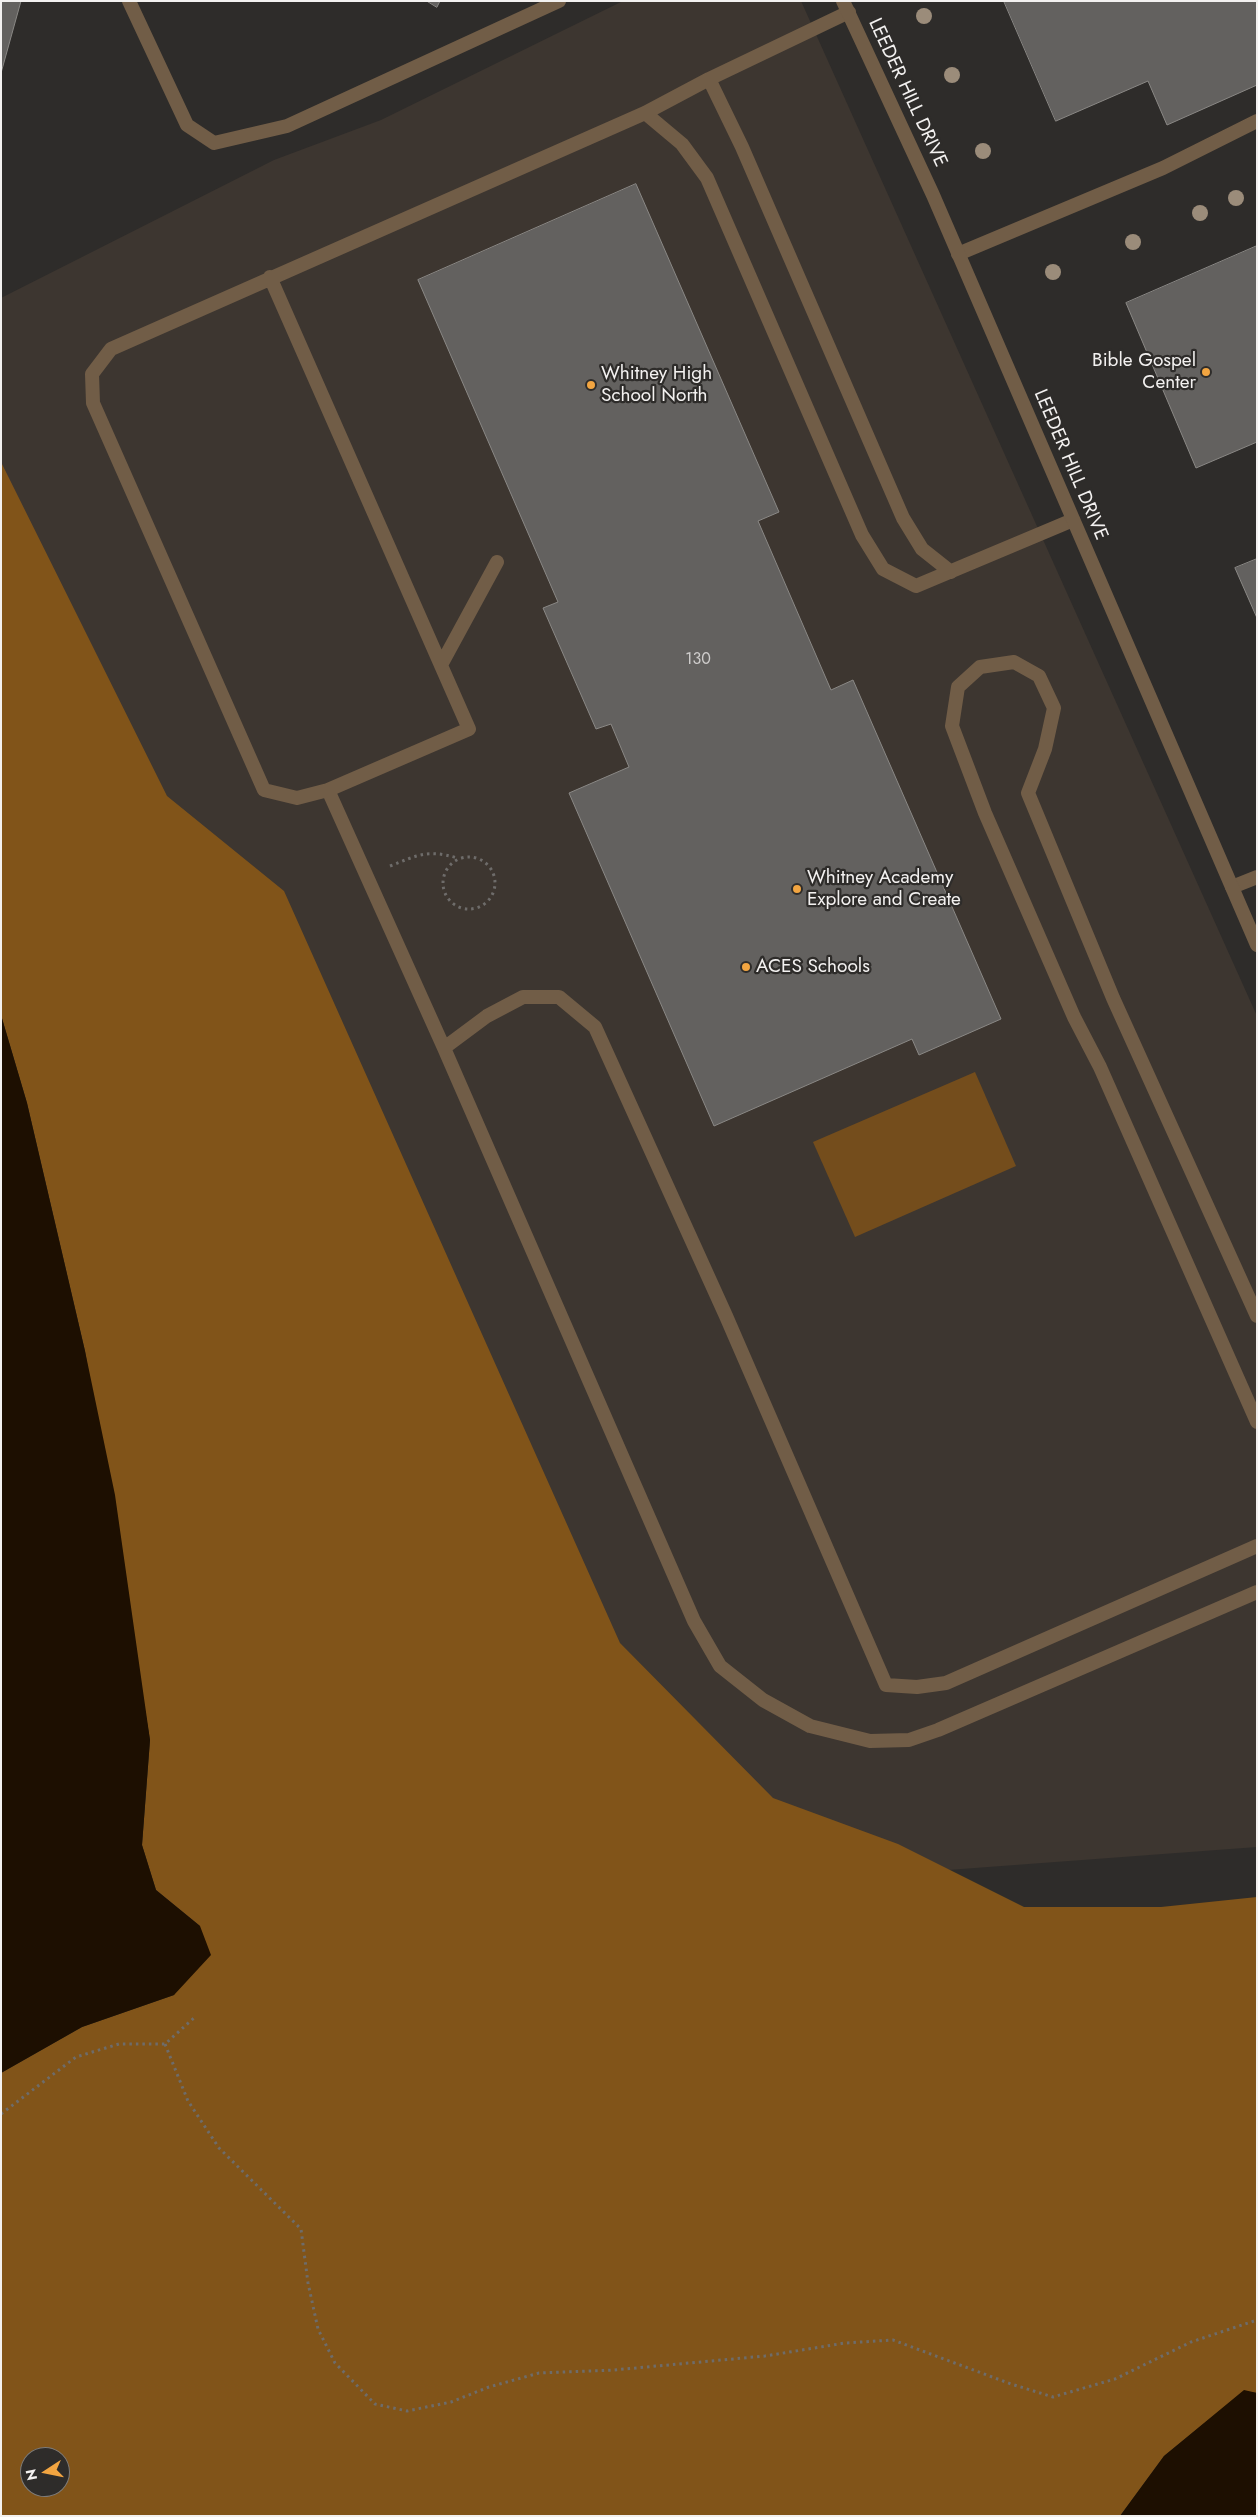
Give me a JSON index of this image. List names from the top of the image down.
{
  "streets": {
    "street": ["LEEDER HILL DRIVE"]
  },
  "places": [
    "Bible Gospel Center",
    "Whitney High School North",
    "Whitney Academy Explore and Create",
    "ACES Schools"
  ],
  "house_numbers": ["130"],
  "north": "left"
}
